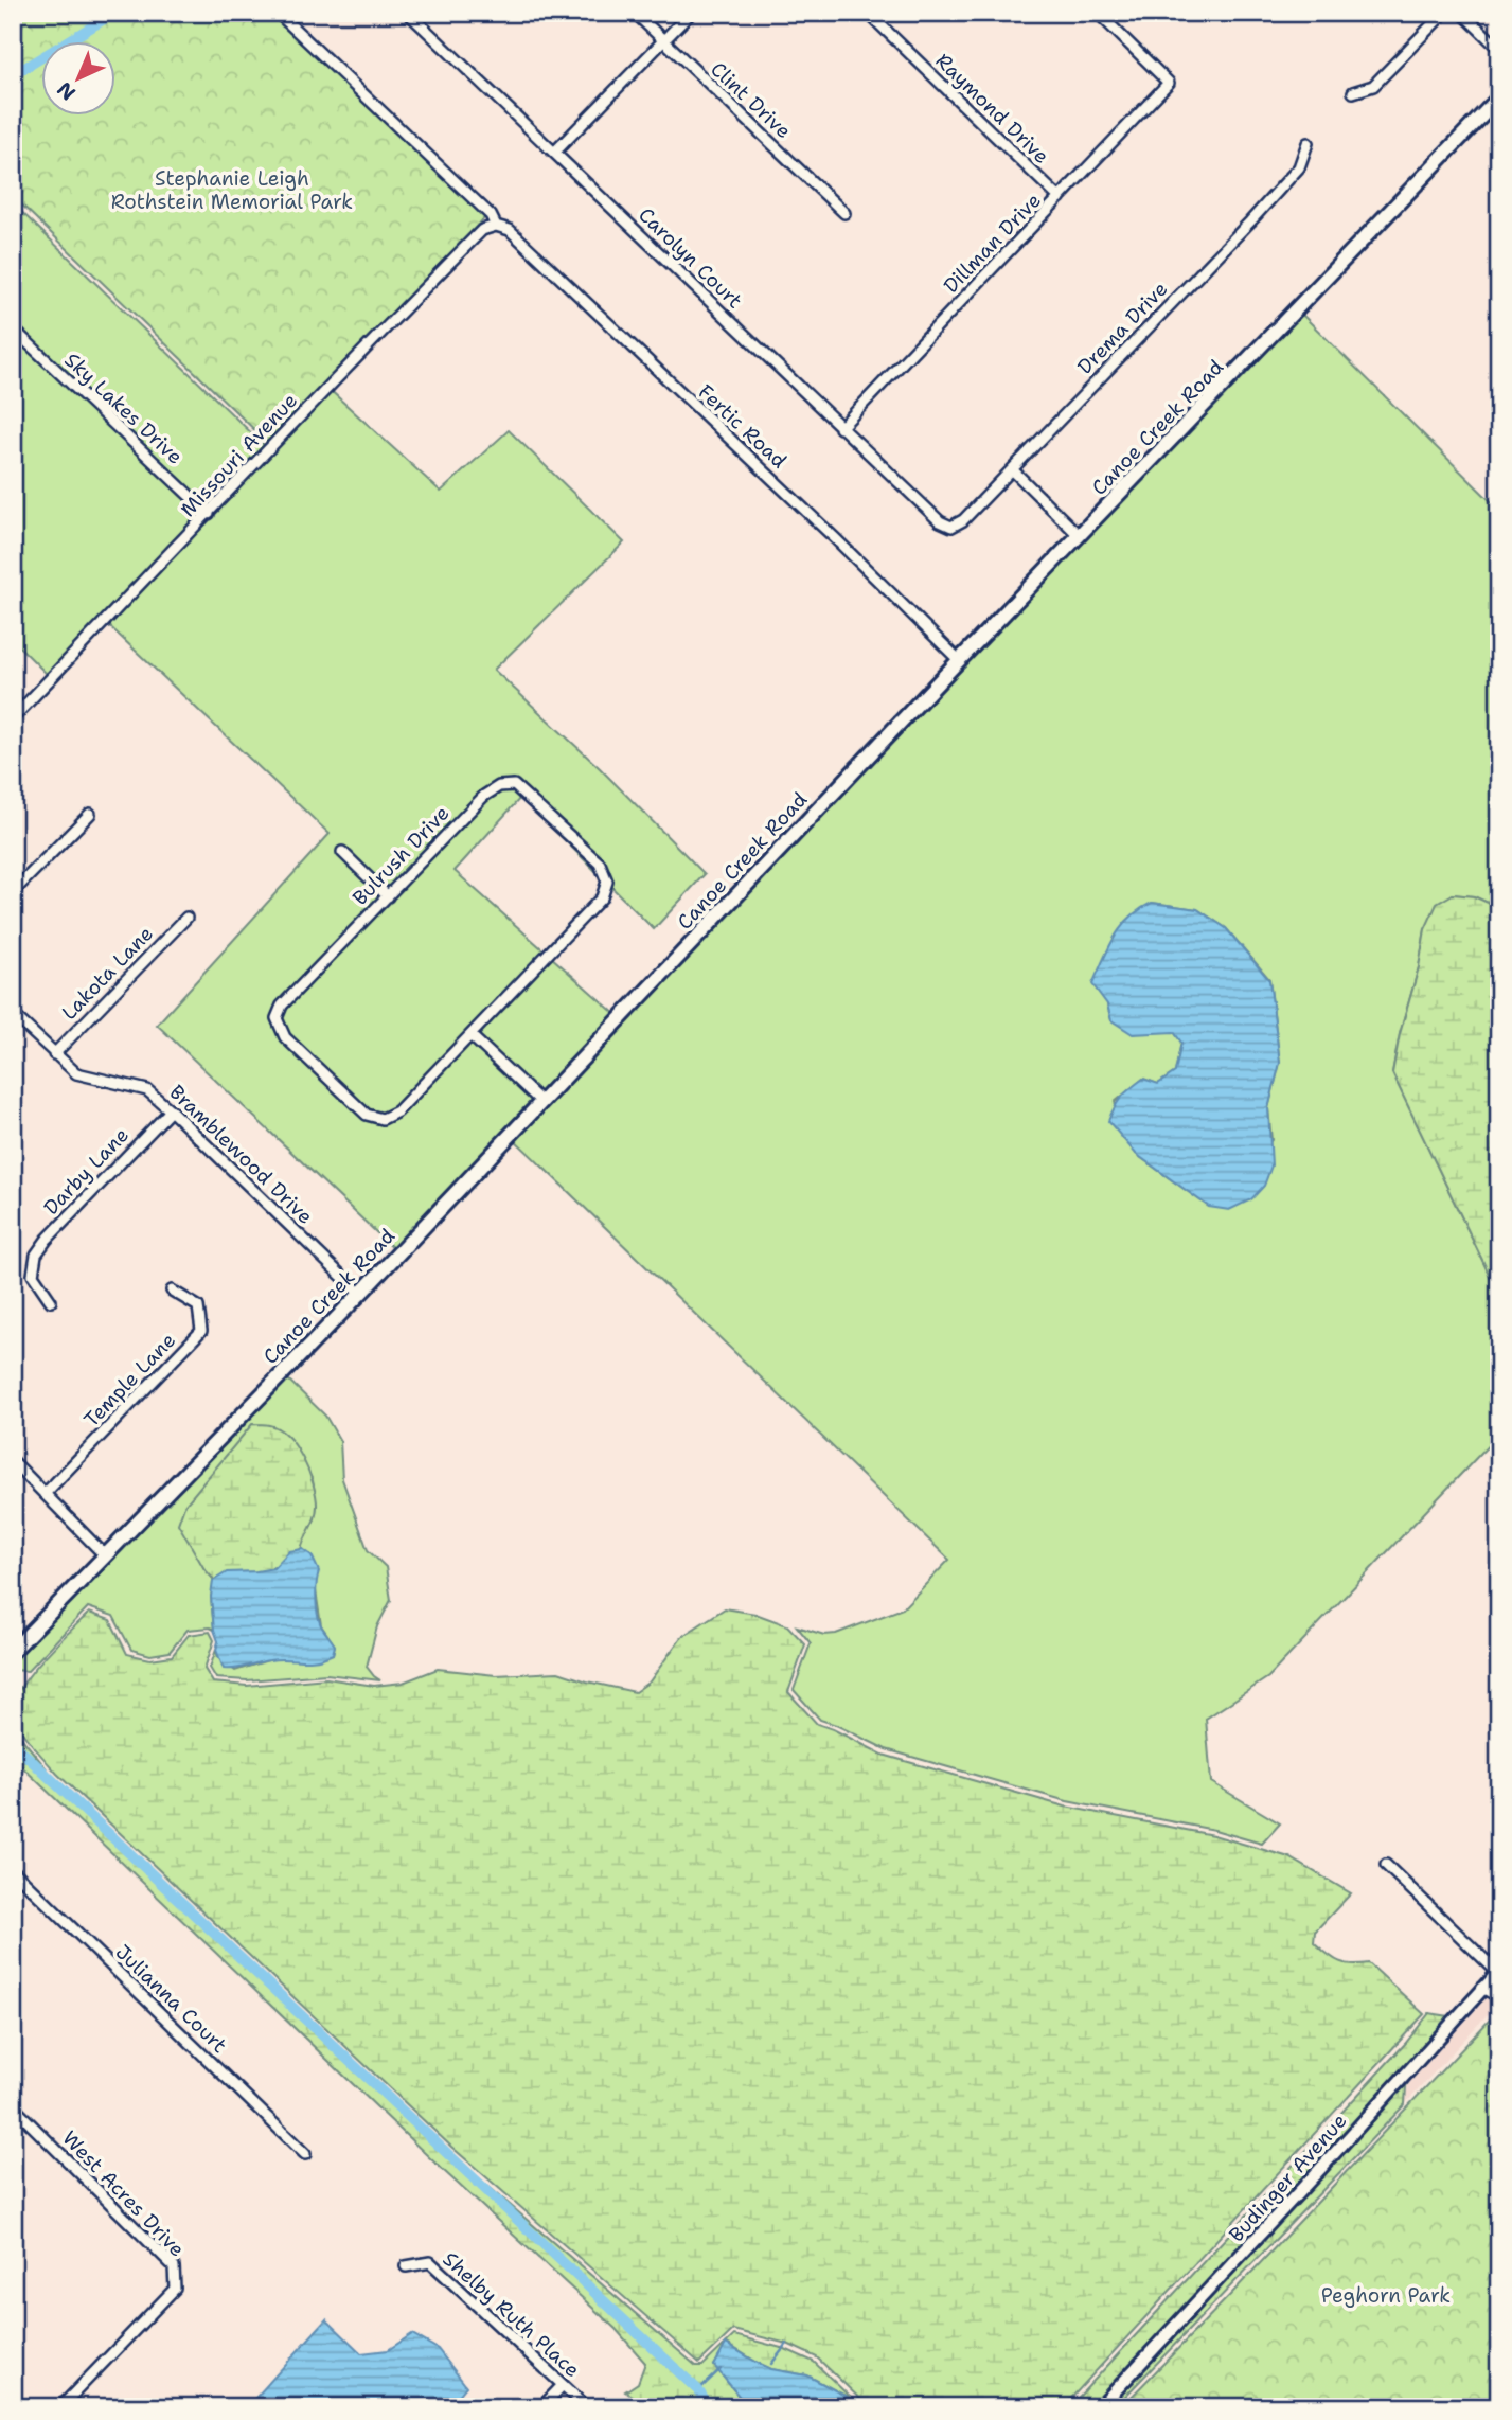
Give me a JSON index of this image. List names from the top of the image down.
{
  "streets": {
    "main road": ["Canoe Creek Road"],
    "street": [
      "Clint Drive",
      "Raymond Drive",
      "Dillman Drive",
      "Carolyn Court",
      "Drema Drive",
      "Sky Lakes Drive",
      "Fertic Road",
      "Missouri Avenue",
      "Bulrush Drive",
      "Lakota Lane",
      "Bramblewood Drive",
      "Darby Lane",
      "Temple Lane",
      "Julianna Court",
      "Budinger Avenue",
      "West Acres Drive",
      "Shelby Ruth Place"
    ]
  },
  "crossings": [
    ["Raymond Drive", "Dillman Drive"],
    ["Dillman Drive", "Carolyn Court"],
    ["Carolyn Court", "Drema Drive"],
    ["Sky Lakes Drive", "Missouri Avenue"],
    ["Fertic Road", "Canoe Creek Road"],
    ["Fertic Road", "Missouri Avenue"],
    ["Canoe Creek Road", "Bramblewood Drive"],
    ["Lakota Lane", "Bramblewood Drive"],
    ["Bramblewood Drive", "Darby Lane"]
  ],
  "parks": ["Stephanie Leigh Rothstein Memorial Park", "Peghorn Park"],
  "north": "bottom left"
}
